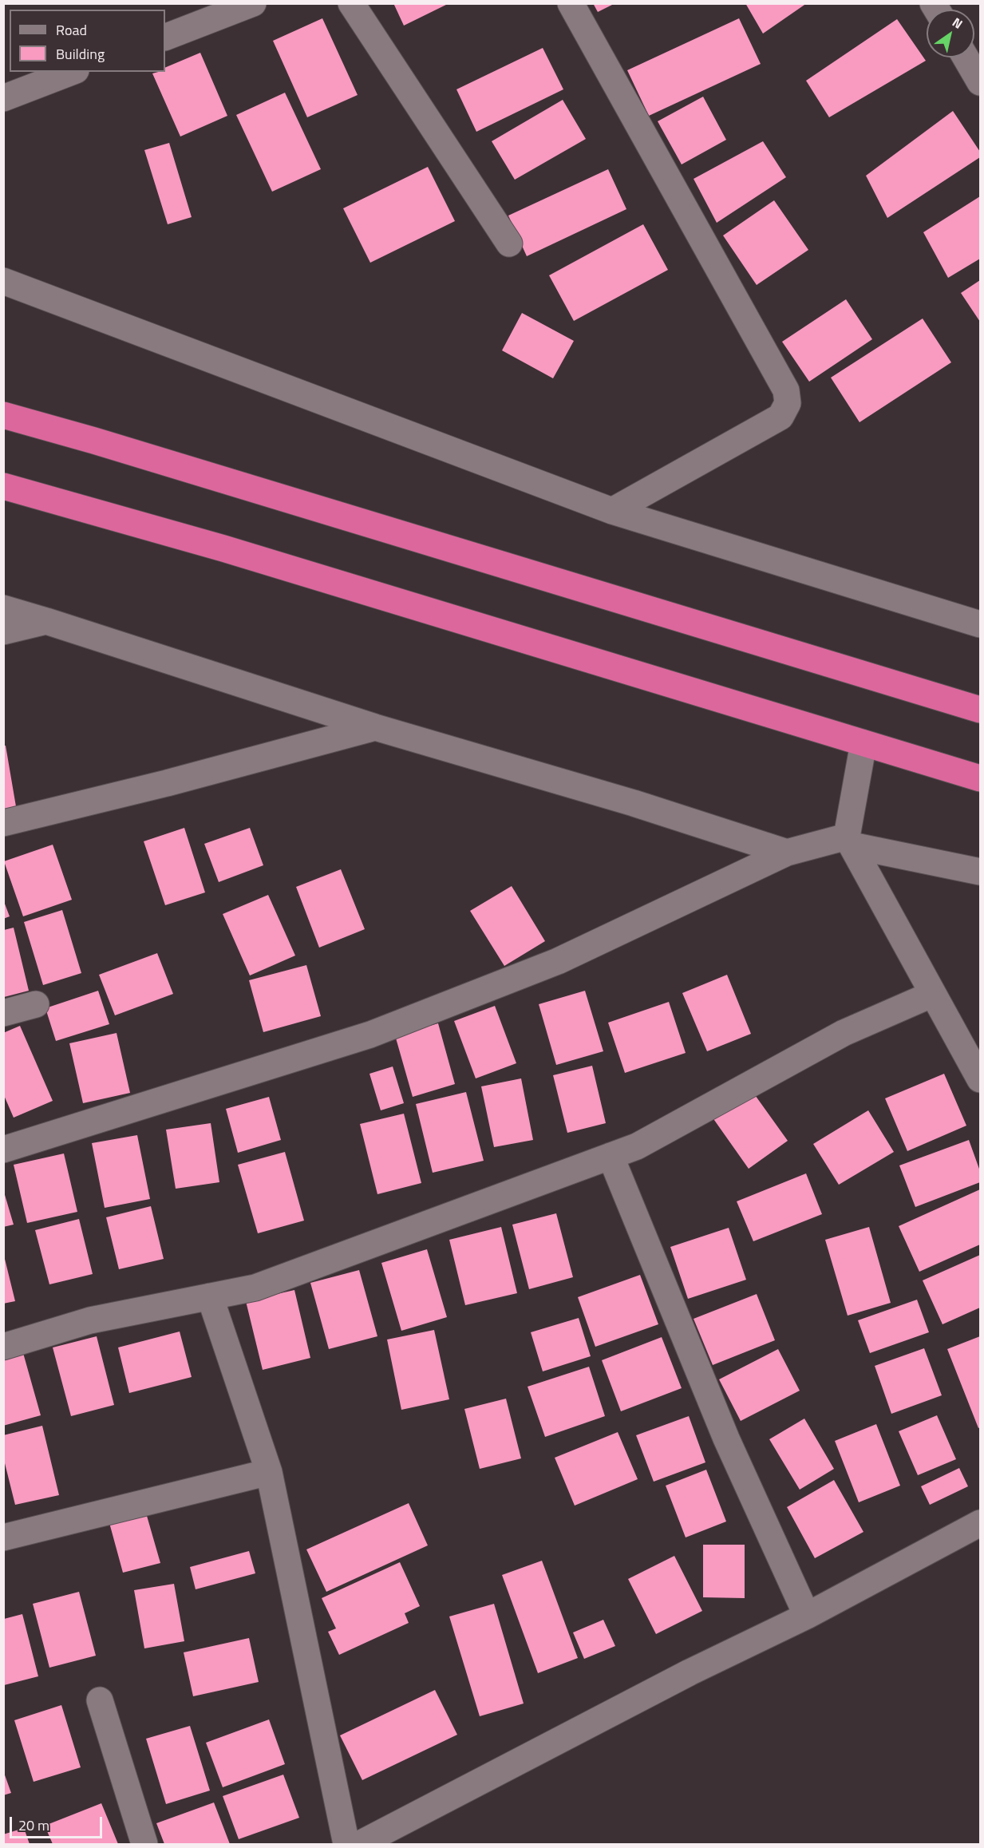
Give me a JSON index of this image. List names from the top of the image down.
{
  "legend": ["Road", "Building"],
  "scale_bar": "20 m",
  "north": "top right"
}
